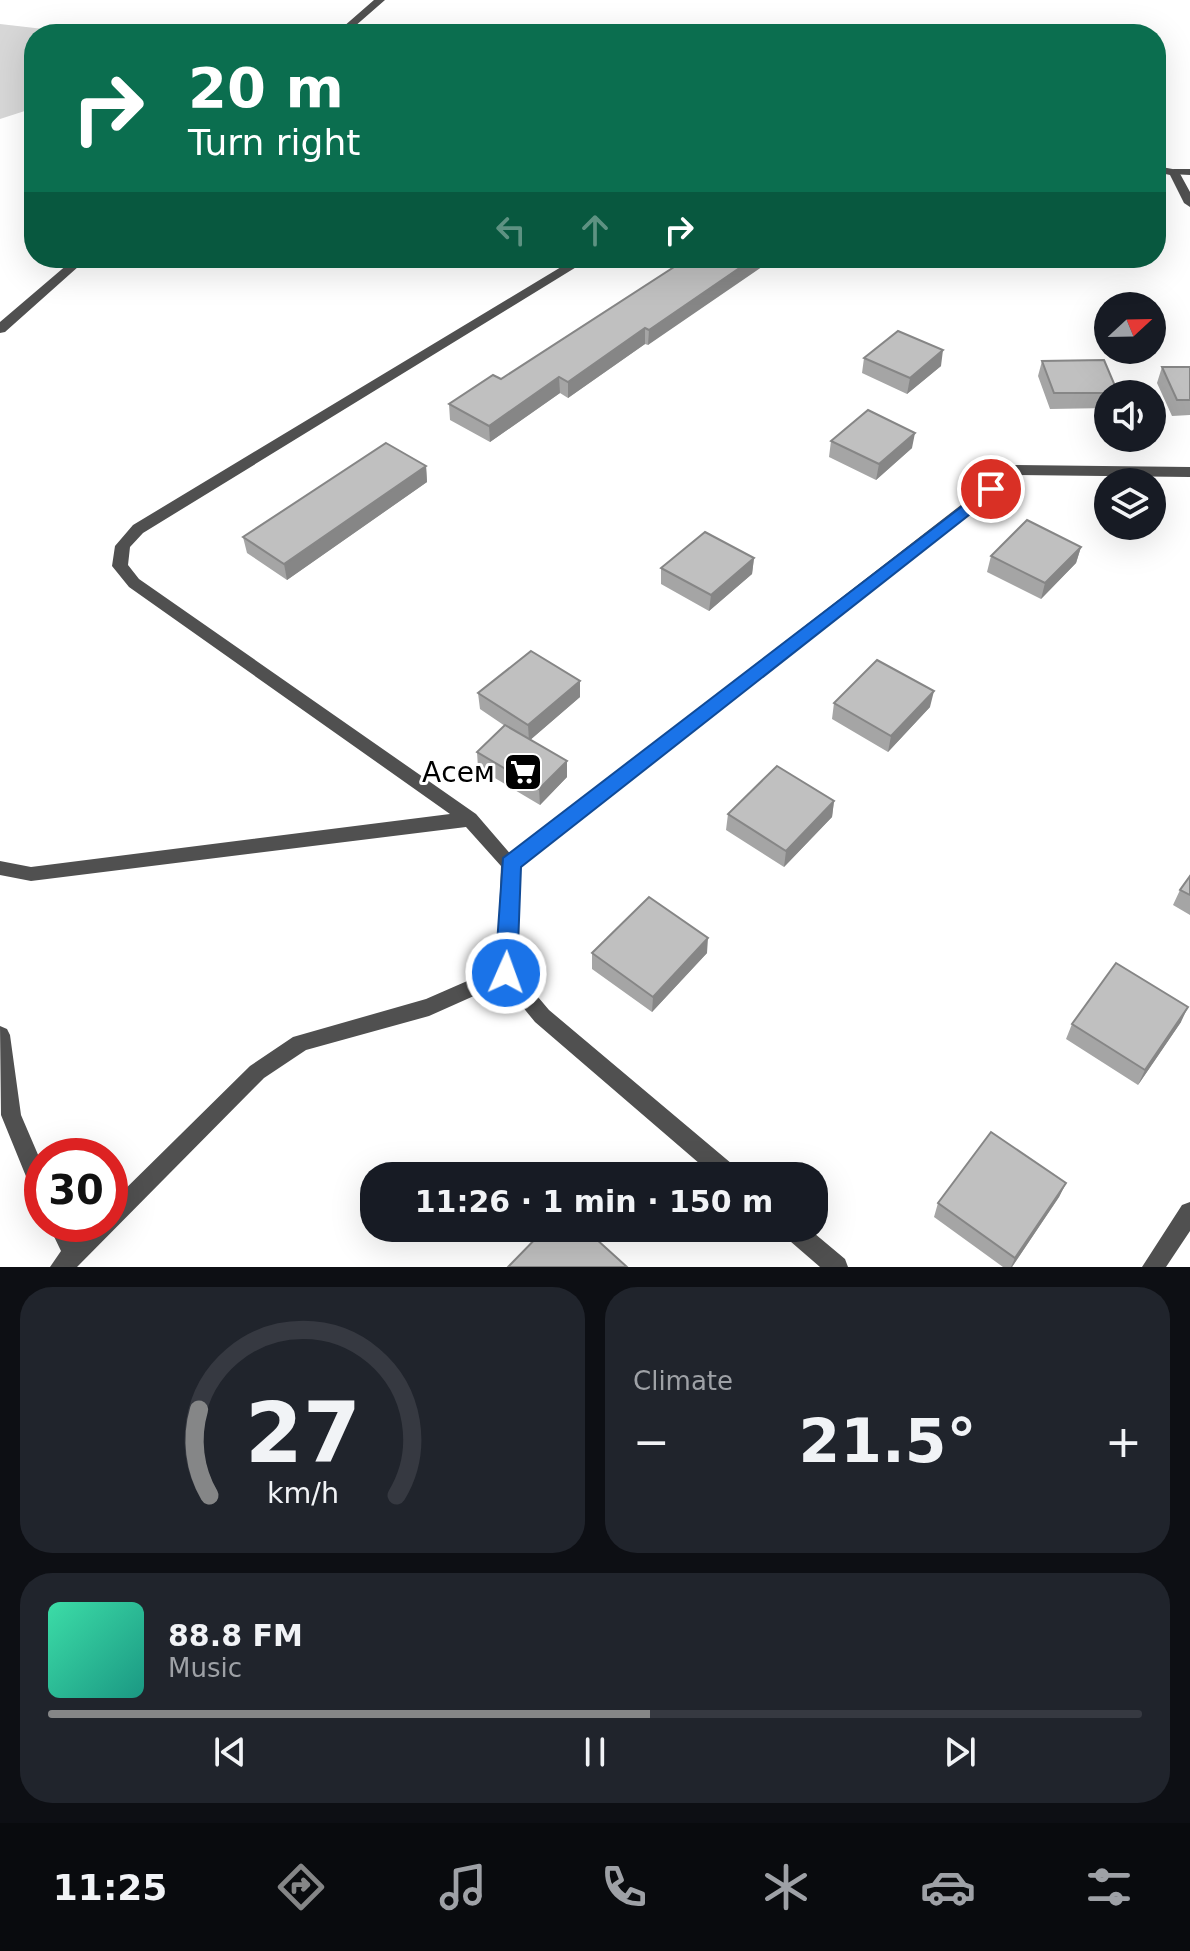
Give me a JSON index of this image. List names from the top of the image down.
{
  "places": {
    "supermarket": ["Асем"]
  },
  "north": "right",
  "page": {
    "turn": ["20 m", "Turn right"],
    "limit": "30",
    "trip": "11:26 · 1 min · 150 m",
    "tile": "Climate",
    "heat": ["−", "21.5°", "+"],
    "song": ["88.8 FM", "Music"],
    "tabs": "11:25",
    "gauge": ["27", "km/h"]
  }
}
